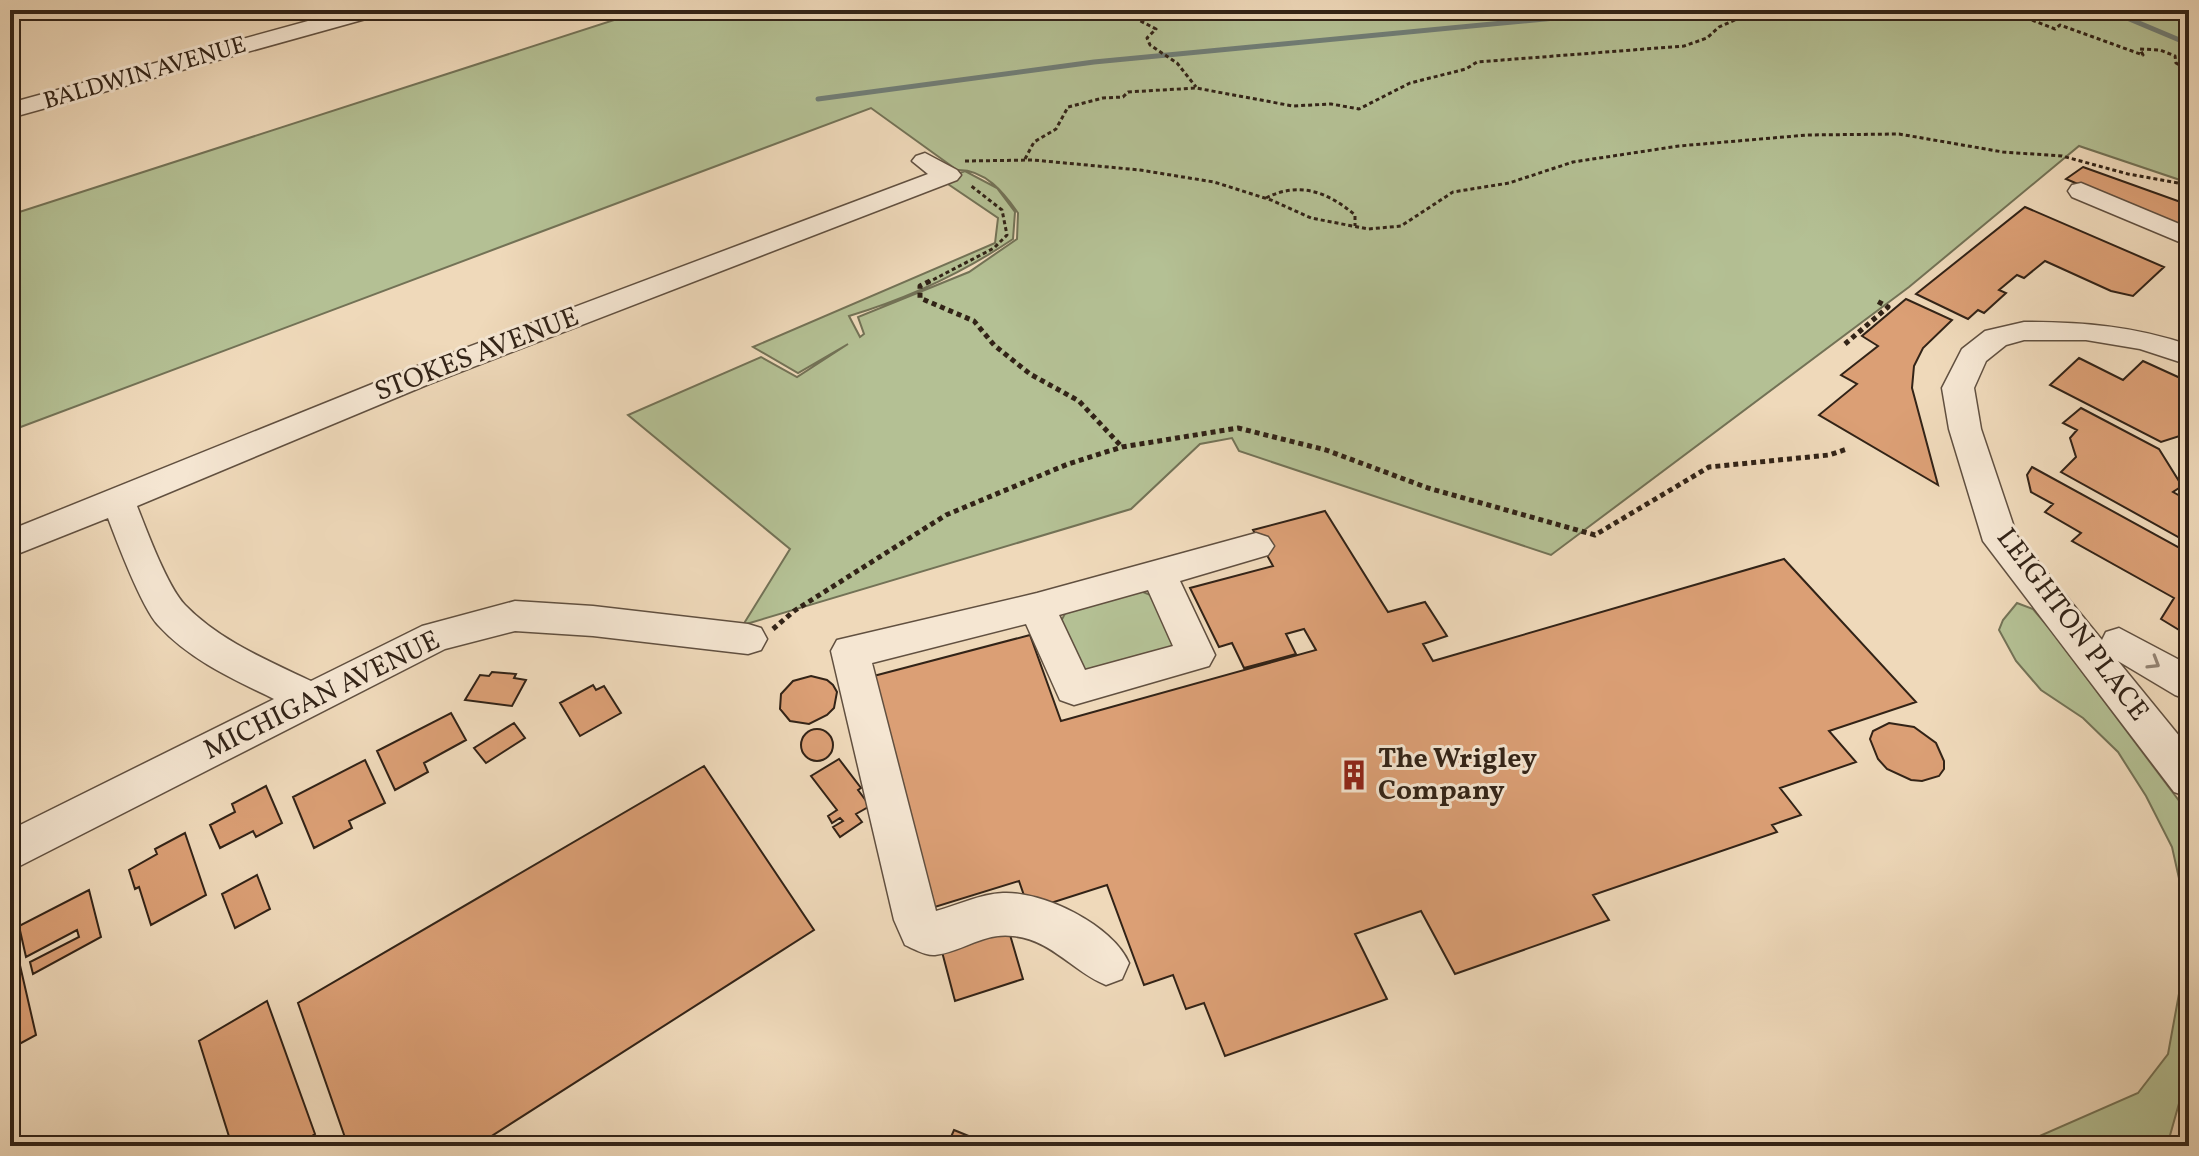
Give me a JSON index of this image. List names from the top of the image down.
{
  "streets": {
    "street": [
      "BALDWIN AVENUE",
      "STOKES AVENUE",
      "LEIGHTON PLACE",
      "MICHIGAN AVENUE"
    ]
  },
  "places": {
    "building": ["The Wrigley Company"]
  }
}
